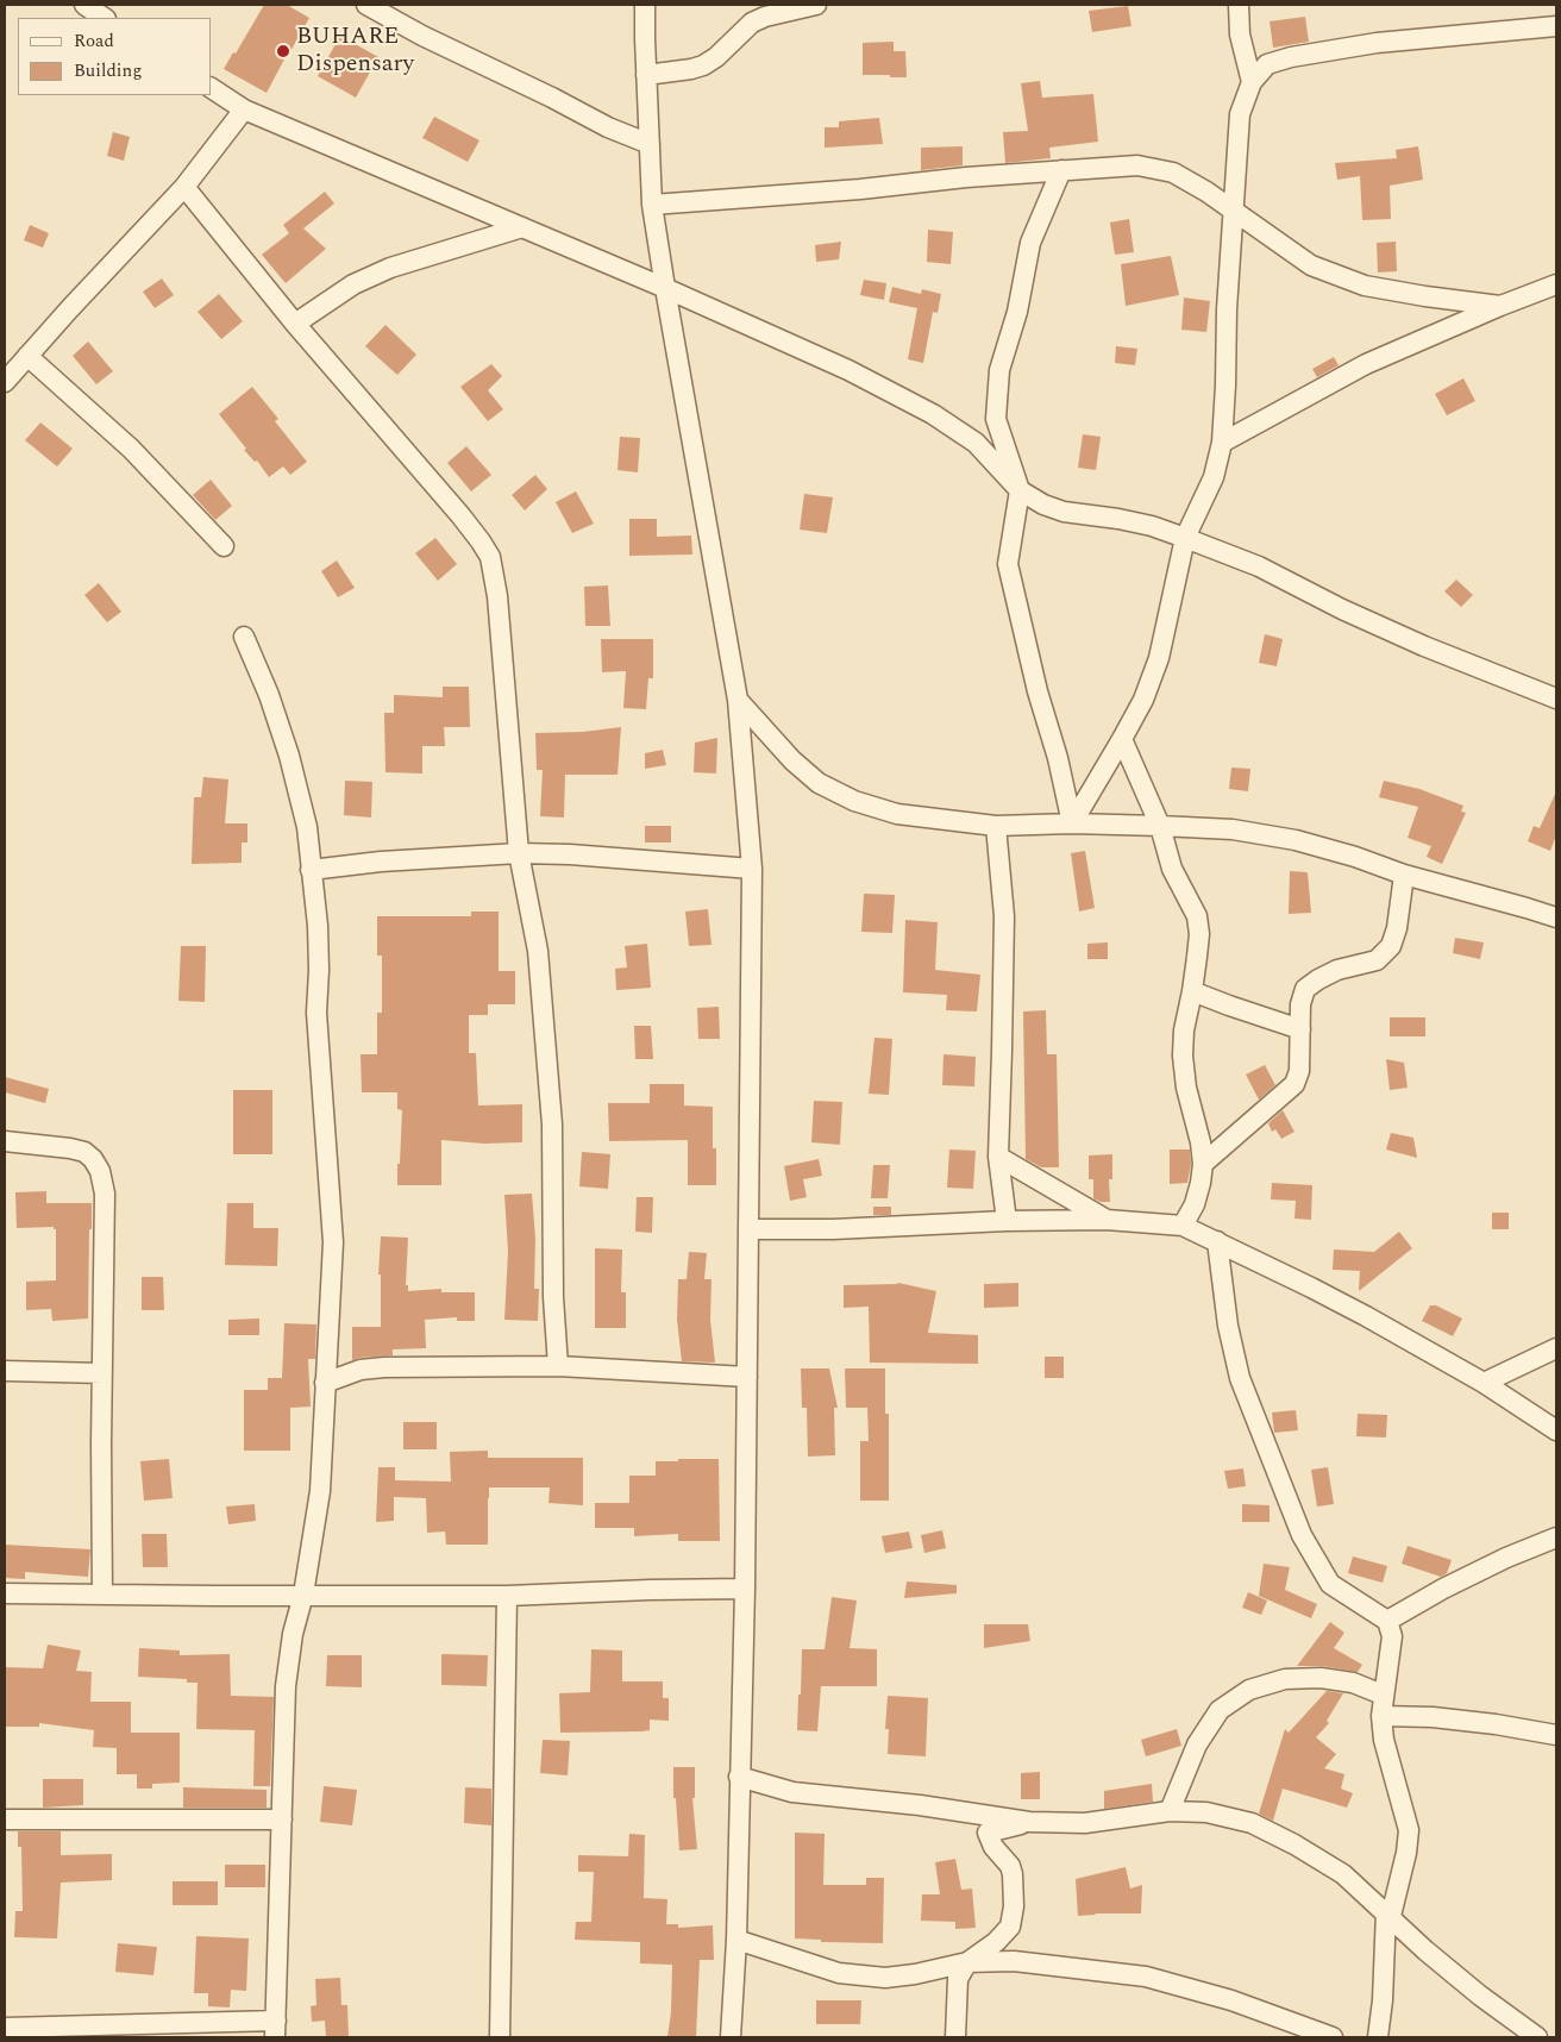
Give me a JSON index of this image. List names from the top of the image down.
{
  "places": ["BUHARE Dispensary"],
  "legend": ["Road", "Building"]
}
